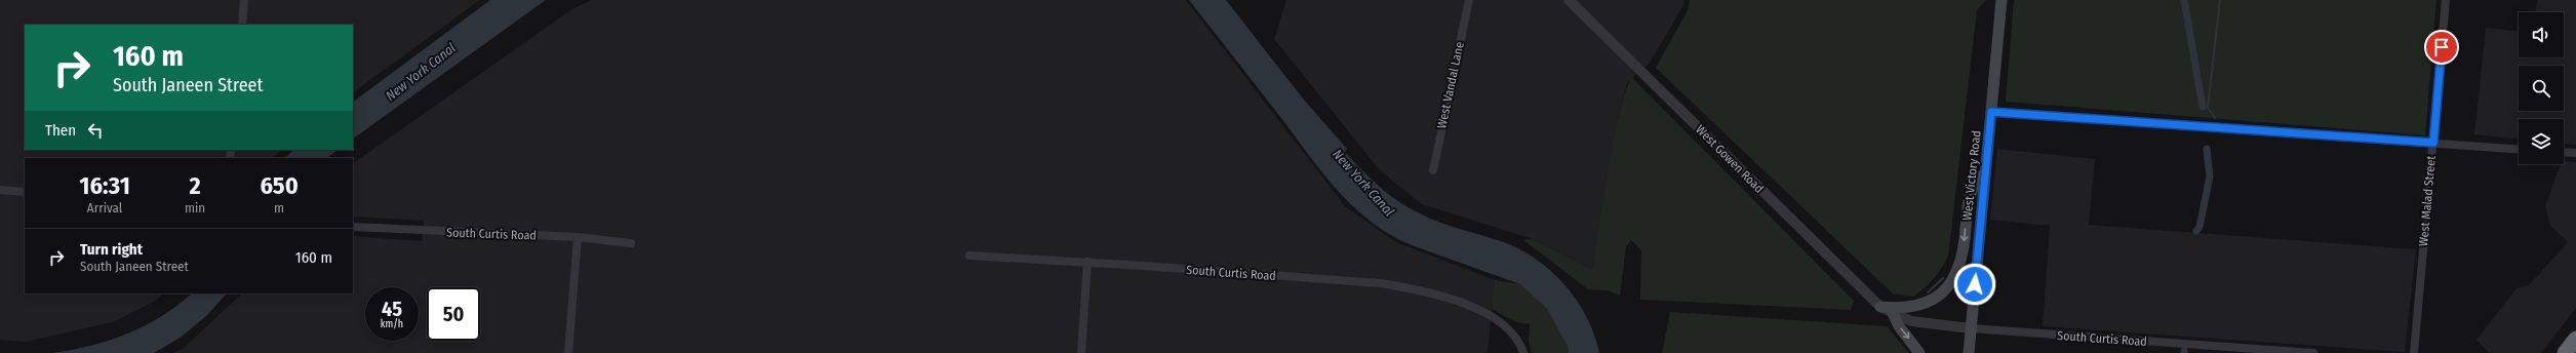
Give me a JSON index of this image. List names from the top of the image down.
{
  "streets": {
    "main road": ["West Victory Road"],
    "street": [
      "West Vandal Lane",
      "West Gowen Road",
      "West Malad Street",
      "South Curtis Road"
    ]
  },
  "crossings": [
    ["West Gowen Road", "South Curtis Road"],
    ["West Victory Road", "South Curtis Road"]
  ],
  "water": ["New York Canal"],
  "page": {
    "turn": ["160 m", "South Janeen Street"],
    "then": "Then",
    "eta": [
      "16:31",
      "Arrival",
      "2",
      "min",
      "650",
      "m"
    ],
    "list": [
      {
        "name": "Turn right",
        "note": "South Janeen Street",
        "value": "160 m"
      }
    ],
    "speed": "45 km/h",
    "limit": "50"
  }
}
